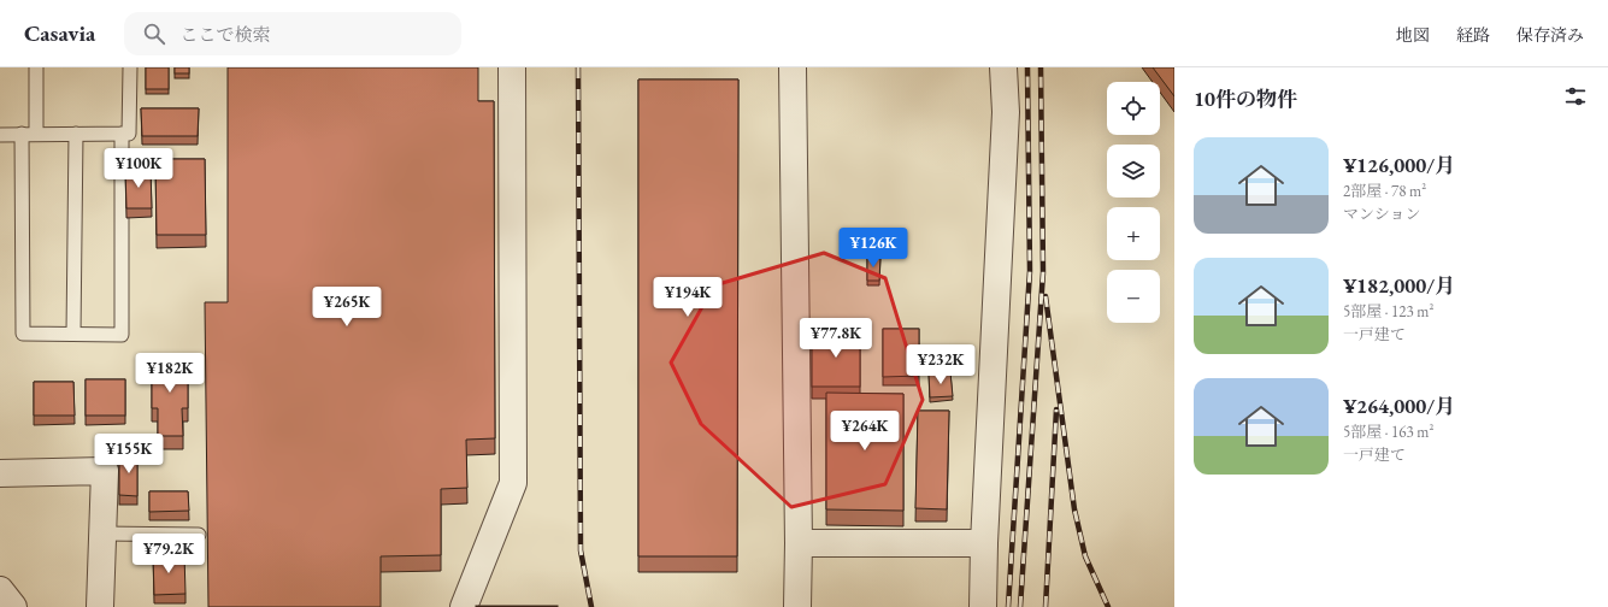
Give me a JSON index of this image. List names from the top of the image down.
{
  "page": {
    "header": "Casavia",
    "search": "ここで検索",
    "nav": ["地図", "経路", "保存済み"],
    "heading": "10件の物件",
    "map_buttons": ["+", "−"],
    "list": [
      {
        "name": "¥126,000/月",
        "note": "2部屋 · 78 m² · マンション"
      },
      {
        "name": "¥182,000/月",
        "note": "5部屋 · 123 m² · 一戸建て"
      },
      {
        "name": "¥264,000/月",
        "note": "5部屋 · 163 m² · 一戸建て"
      }
    ],
    "price": [
      "¥100K",
      "¥126K",
      "¥194K",
      "¥265K",
      "¥77.8K",
      "¥232K",
      "¥182K",
      "¥264K",
      "¥155K",
      "¥79.2K"
    ]
  }
}
